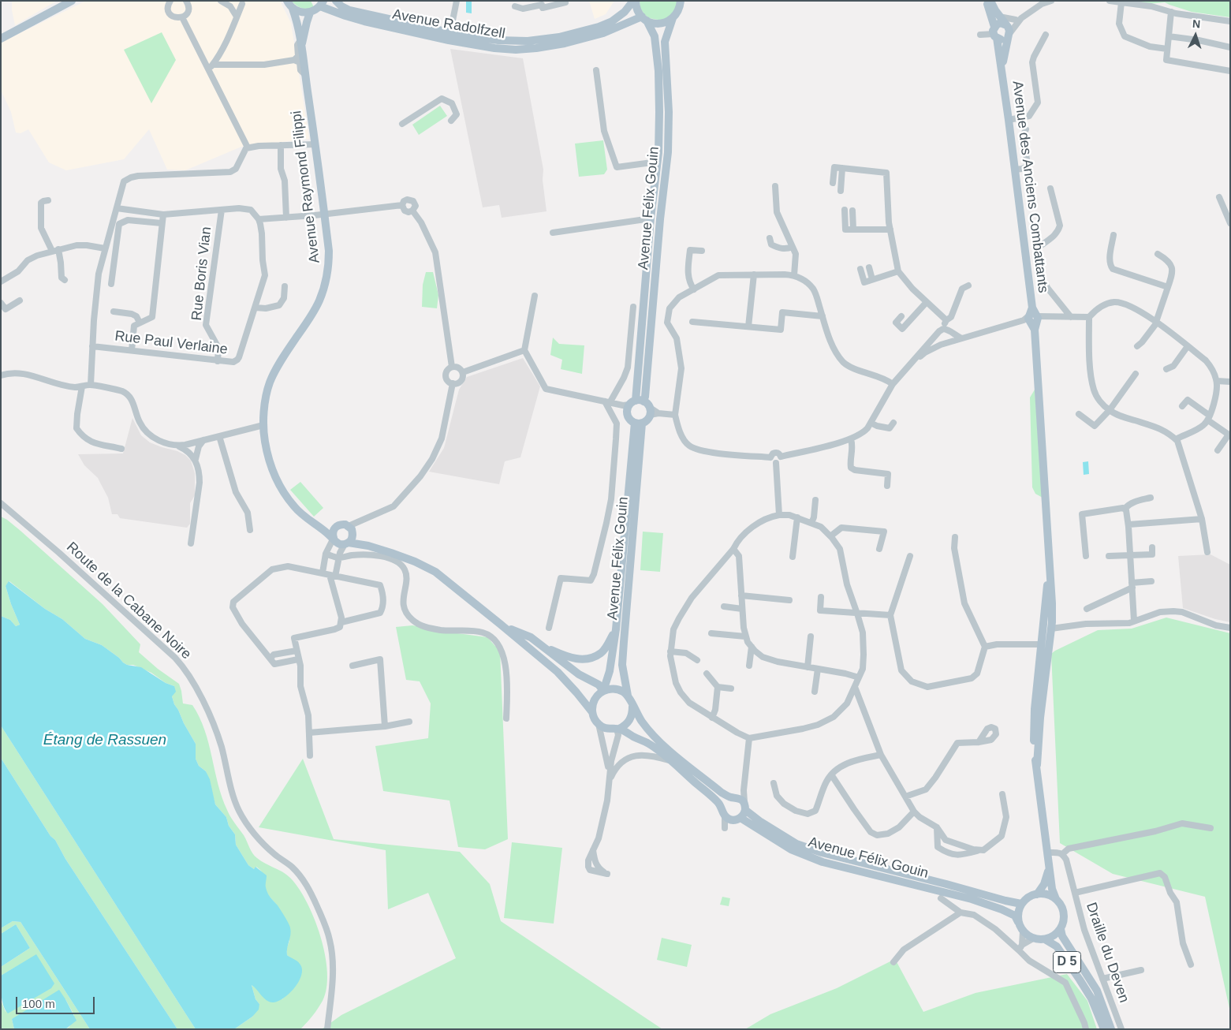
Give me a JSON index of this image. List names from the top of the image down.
{
  "streets": {
    "main road": [
      "Avenue Radolfzell",
      "Avenue Raymond Filippi",
      "Avenue des Anciens Combattants",
      "Avenue Félix Gouin",
      "D 5"
    ],
    "street": [
      "Rue Boris Vian",
      "Rue Paul Verlaine",
      "Route de la Cabane Noire",
      "Draille du Deven"
    ]
  },
  "crossings": [
    ["Avenue Radolfzell", "Avenue Félix Gouin"],
    ["Avenue des Anciens Combattants", "Avenue Félix Gouin"],
    ["Avenue des Anciens Combattants", "D 5"],
    ["Avenue Félix Gouin", "D 5"],
    ["Rue Boris Vian", "Rue Paul Verlaine"]
  ],
  "water": ["Étang de Rassuen"],
  "scale_bar": "100 m",
  "north": "top"
}
